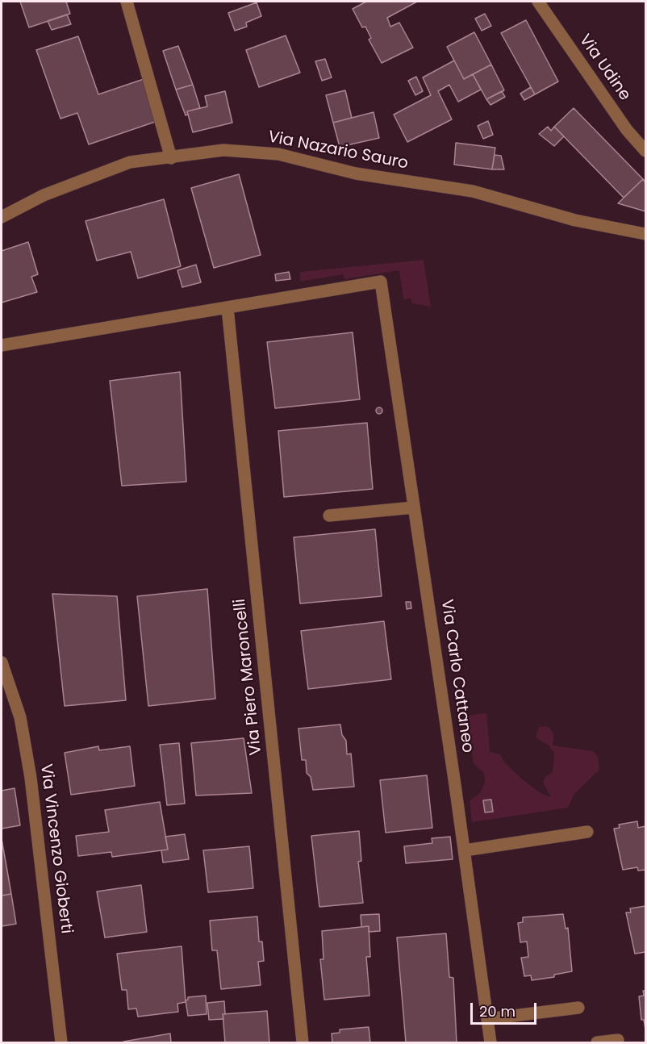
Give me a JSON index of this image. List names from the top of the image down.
{
  "streets": {
    "street": [
      "Via Udine",
      "Via Nazario Sauro",
      "Via Carlo Cattaneo",
      "Via Piero Maroncelli",
      "Via Vincenzo Gioberti"
    ]
  },
  "crossings": [
    ["Via Carlo Cattaneo", "Via Piero Maroncelli"]
  ],
  "scale_bar": "20 m"
}
